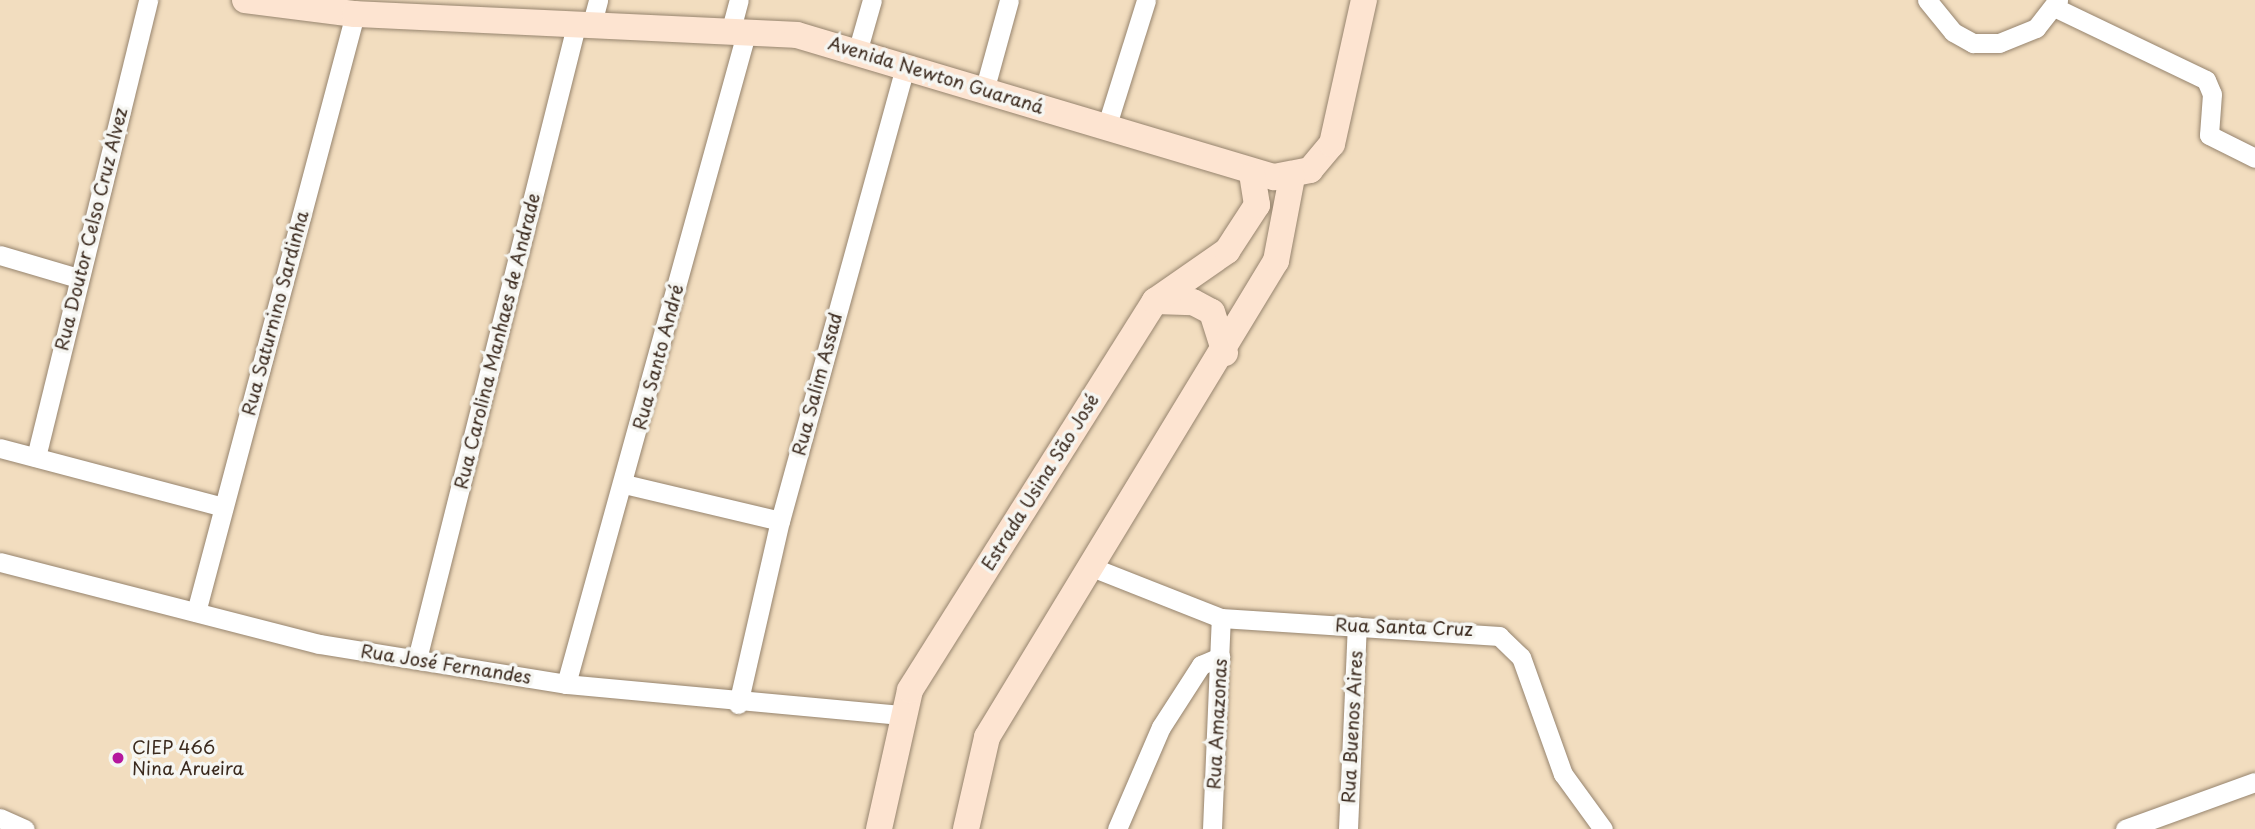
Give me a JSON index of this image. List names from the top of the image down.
{
  "streets": {
    "main road": ["Avenida Newton Guaraná", "Estrada Usina São José"],
    "street": [
      "Rua Doutor Celso Cruz Alvez",
      "Rua Saturnino Sardinha",
      "Rua Carolina Manhaes de Andrade",
      "Rua Santo André",
      "Rua Salim Assad",
      "Rua Santa Cruz",
      "Rua José Fernandes",
      "Rua Amazonas",
      "Rua Buenos Aires"
    ]
  },
  "crossings": [
    ["Avenida Newton Guaraná", "Rua Saturnino Sardinha"],
    ["Avenida Newton Guaraná", "Rua Carolina Manhaes de Andrade"],
    ["Avenida Newton Guaraná", "Rua Santo André"],
    ["Avenida Newton Guaraná", "Rua Salim Assad"],
    ["Avenida Newton Guaraná", "Estrada Usina São José"],
    ["Rua Saturnino Sardinha", "Rua José Fernandes"],
    ["Rua Carolina Manhaes de Andrade", "Rua José Fernandes"],
    ["Rua Santo André", "Rua José Fernandes"],
    ["Rua Salim Assad", "Rua José Fernandes"],
    ["Estrada Usina São José", "Rua José Fernandes"],
    ["Rua Santa Cruz", "Rua Amazonas"],
    ["Rua Santa Cruz", "Rua Buenos Aires"]
  ],
  "places": ["CIEP 466 Nina Arueira"]
}
